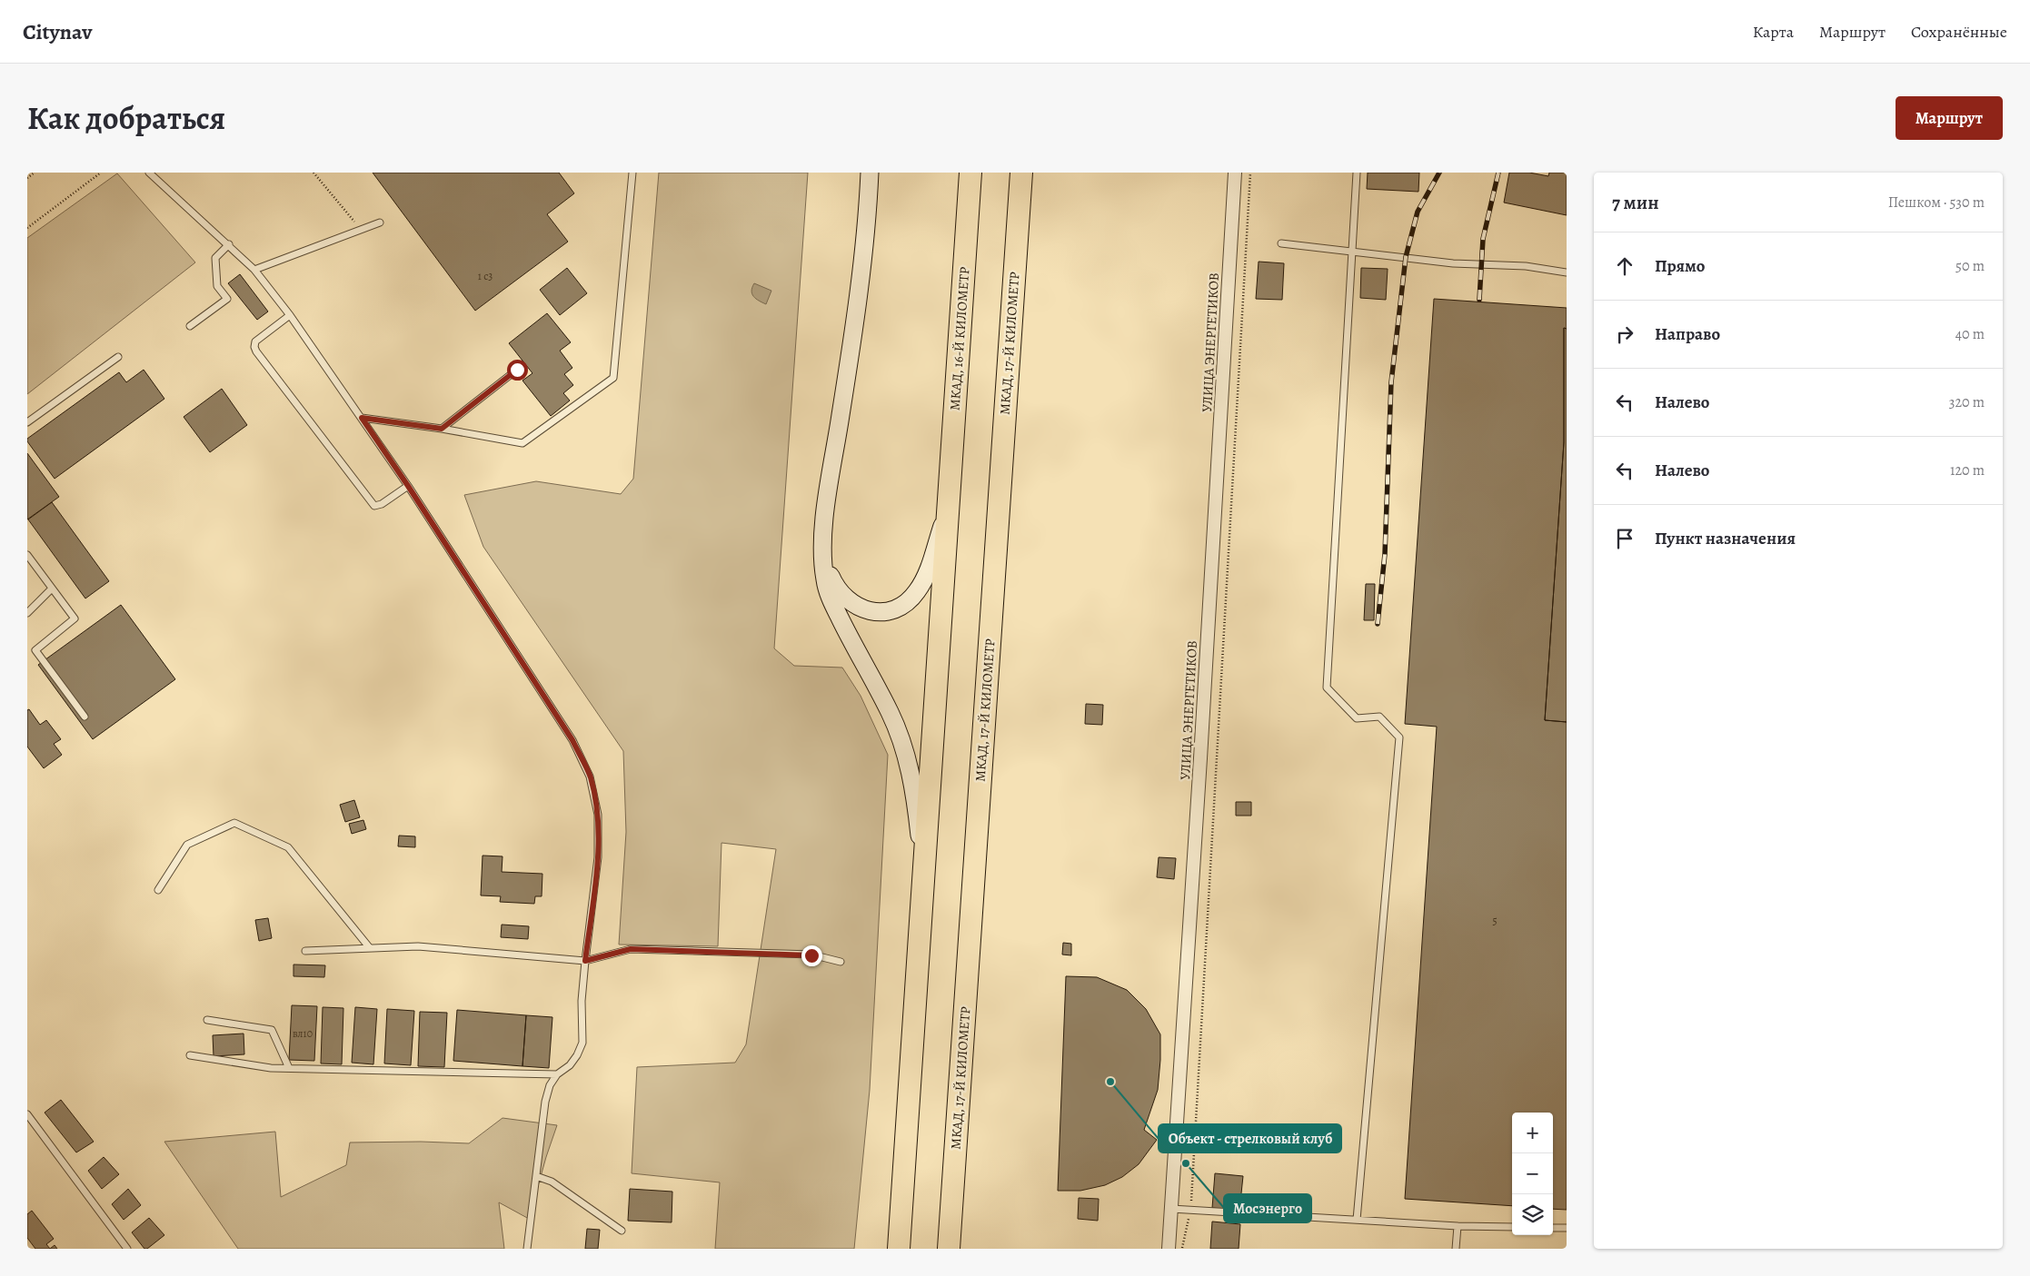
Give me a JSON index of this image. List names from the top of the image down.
{
  "streets": {
    "highway": ["МКАД, 16-Й КИЛОМЕТР", "МКАД, 17-Й КИЛОМЕТР"],
    "street": ["УЛИЦА ЭНЕРГЕТИКОВ"]
  },
  "places": ["Объект - стрелковый клуб", "Мосэнерго"],
  "house_numbers": ["1 с3", "5", "вл10"],
  "page": {
    "header": "Citynav",
    "nav": ["Карта", "Маршрут", "Сохранённые"],
    "title": "Как добраться",
    "buttons": "Маршрут",
    "heading": ["7 мин", "Пешком · 530 m"],
    "list": [
      ["Прямо", "50 m"],
      ["Направо", "40 m"],
      ["Налево", "320 m"],
      ["Налево", "120 m"],
      "Пункт назначения"
    ],
    "map_buttons": ["+", "−"]
  }
}
